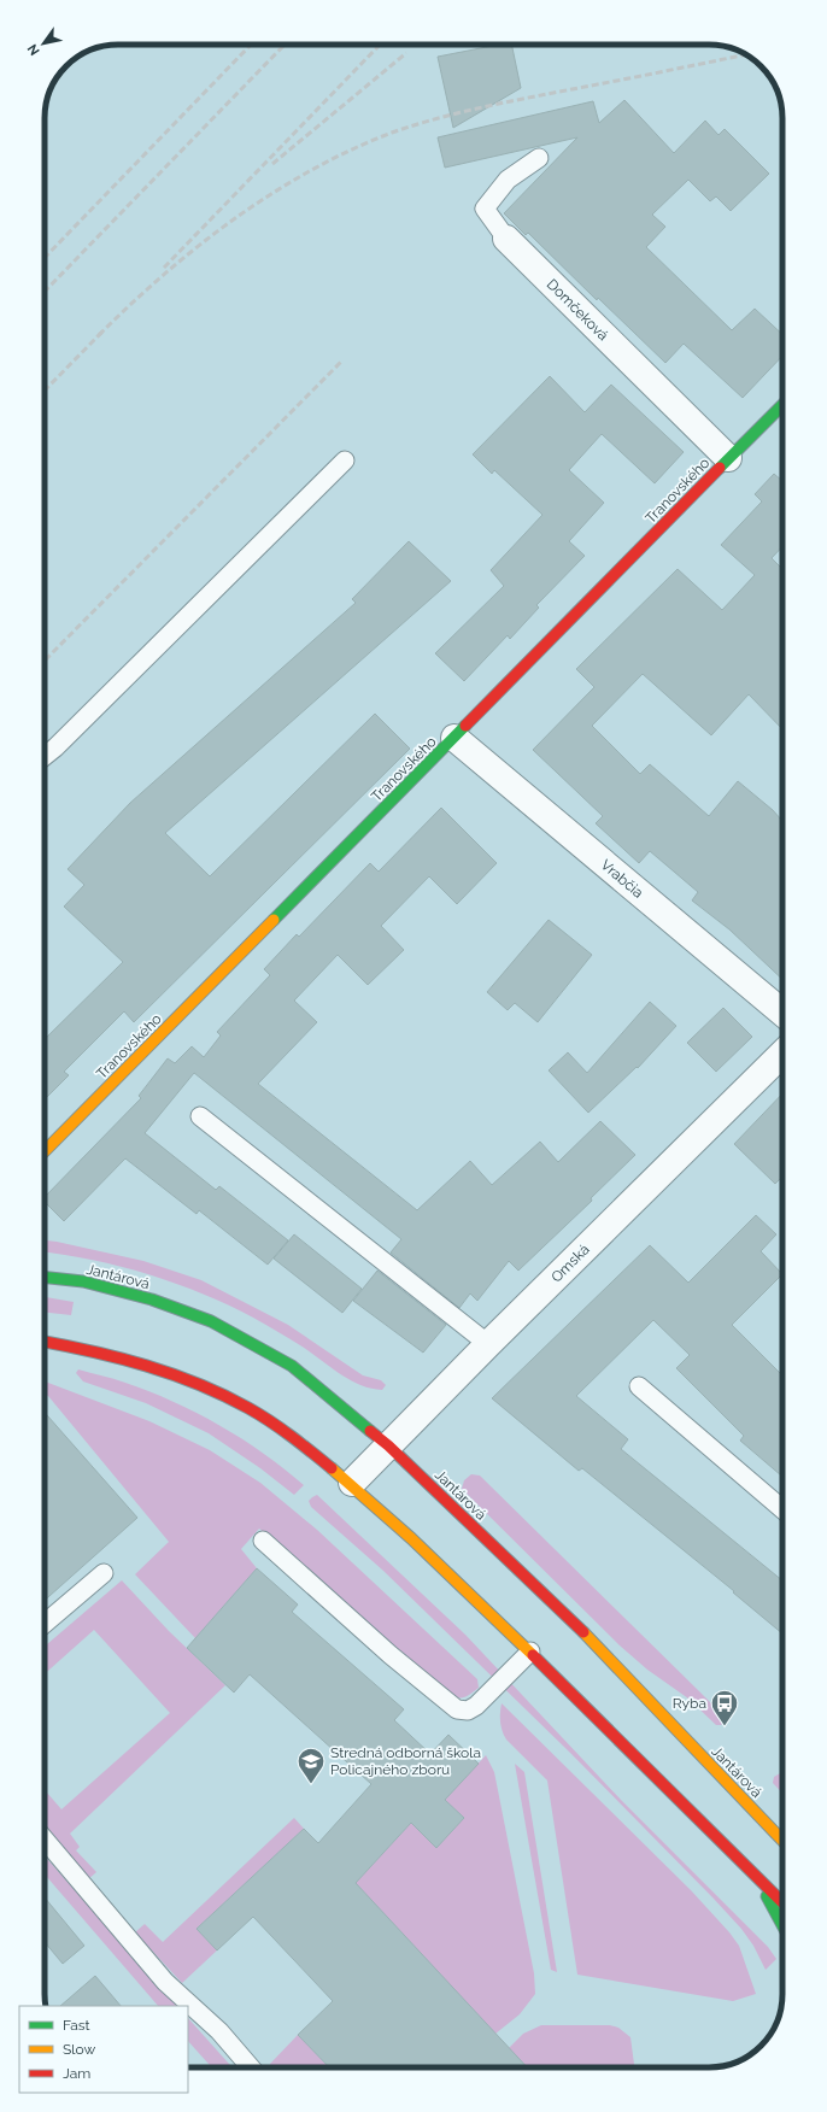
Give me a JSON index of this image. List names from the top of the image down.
{
  "streets": {
    "street": [
      "Domčeková",
      "Tranovského",
      "Vrabčia",
      "Omská",
      "Jantárová"
    ]
  },
  "crossings": [
    ["Domčeková", "Tranovského"],
    ["Tranovského", "Vrabčia"],
    ["Omská", "Jantárová"]
  ],
  "places": {
    "bus stop": ["Ryba"],
    "school or university": ["Stredná odborná škola Policajného zboru"]
  },
  "legend": ["Fast", "Slow", "Jam"],
  "north": "bottom left"
}
